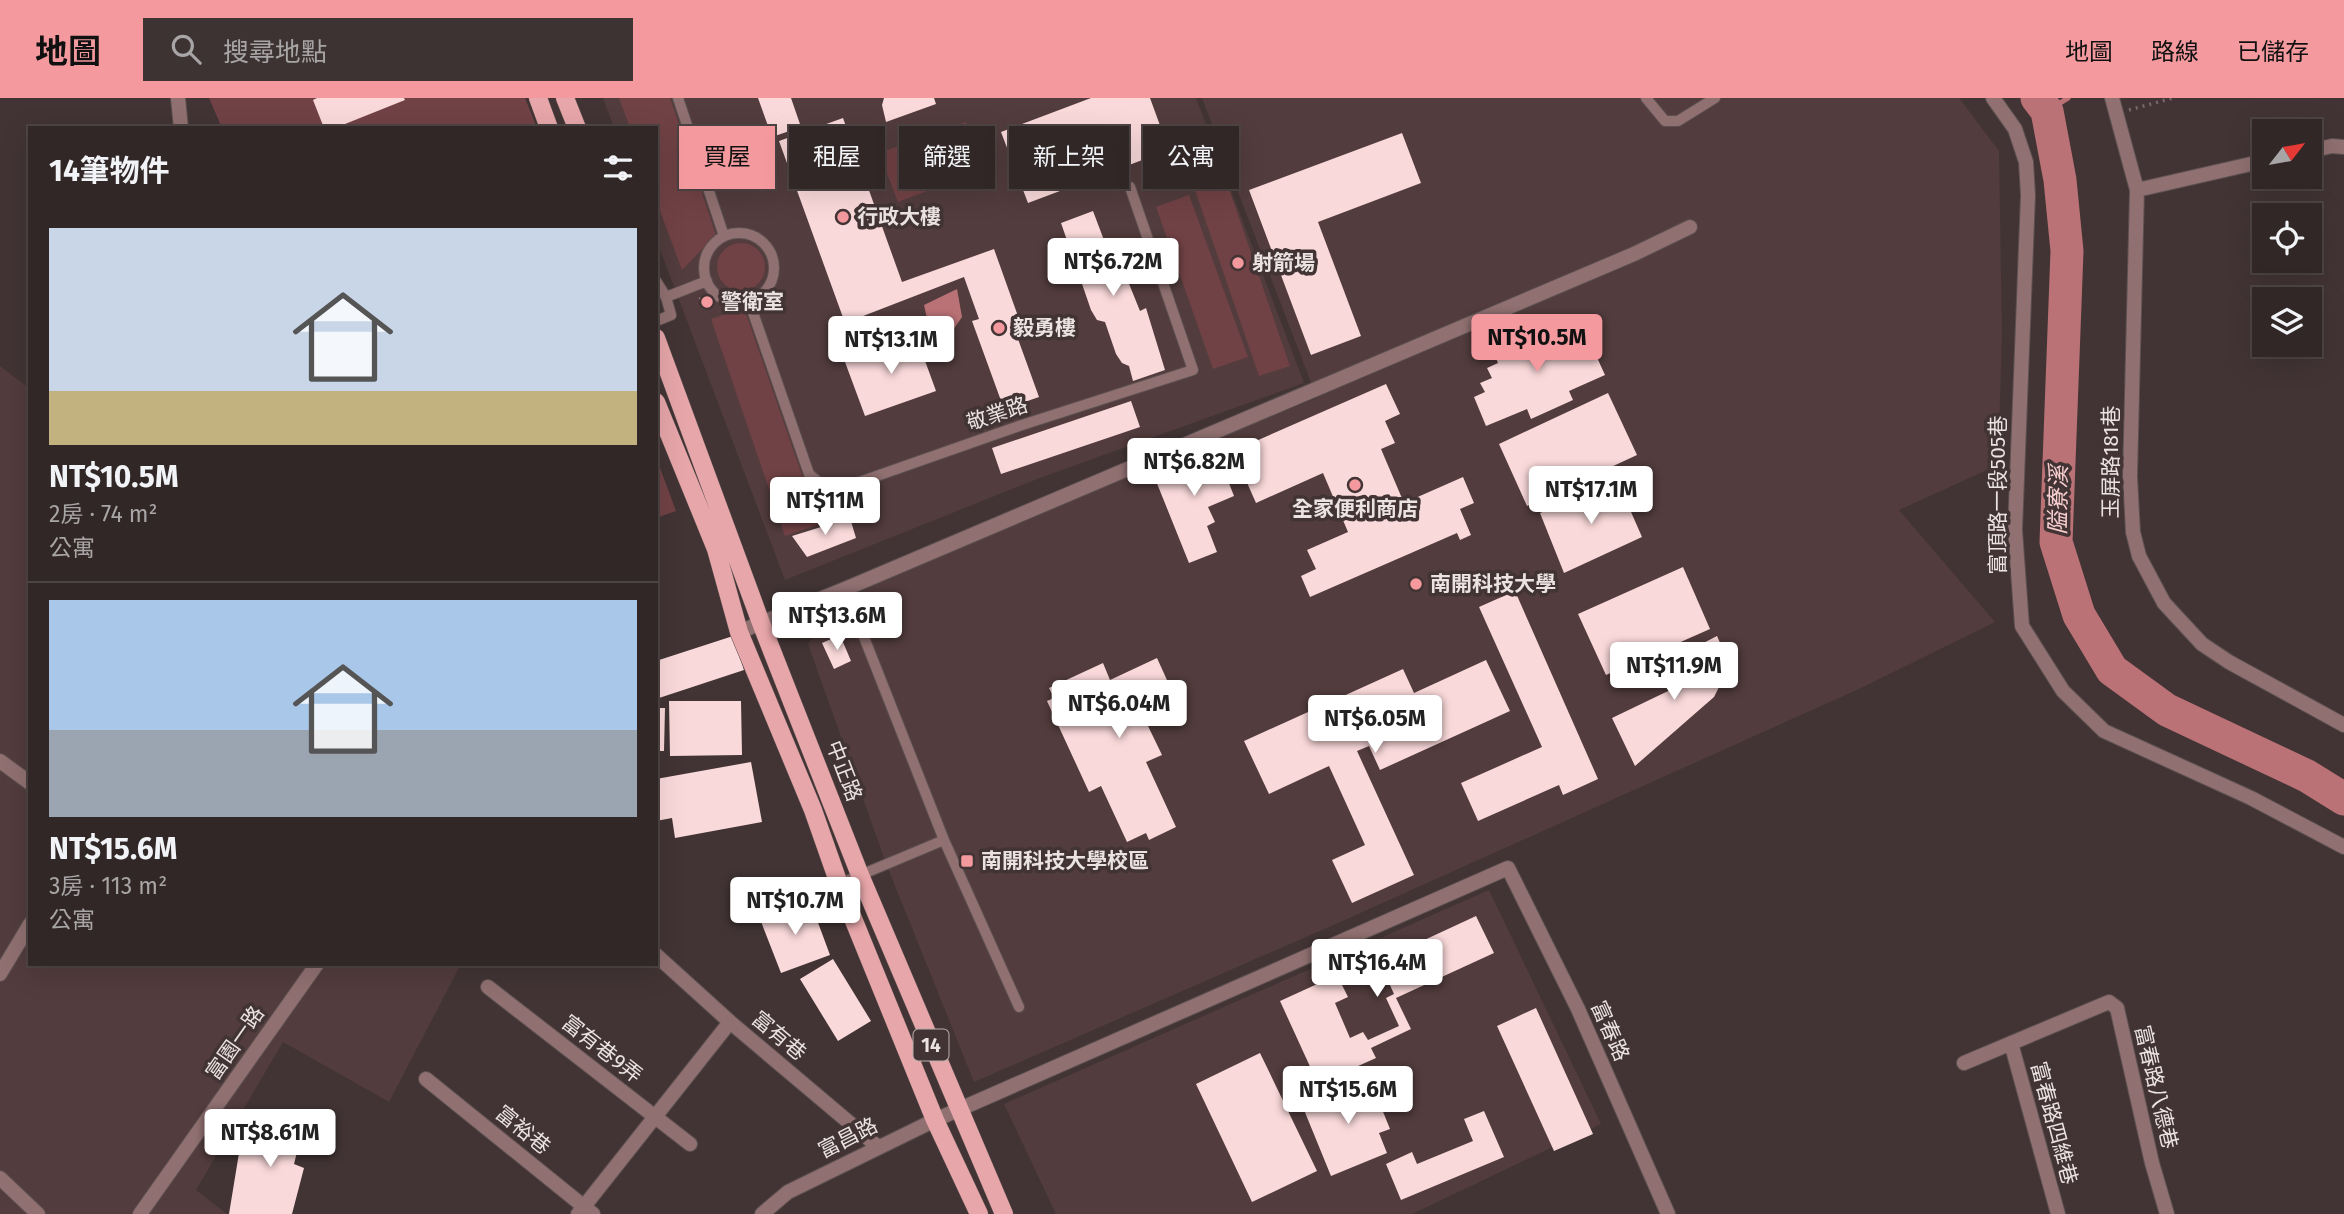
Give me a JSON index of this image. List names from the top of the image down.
{
  "streets": {
    "main road": ["中正路", "14"],
    "street": [
      "玉屏路181巷",
      "富頂路一段505巷",
      "富春路",
      "富有巷",
      "富園一路",
      "富有巷9弄",
      "富春路八德巷",
      "富春路四維巷",
      "富裕巷",
      "富昌路"
    ],
    "lane": ["敬業路"]
  },
  "crossings": [
    ["中正路", "富昌路"],
    ["富春路", "富昌路"],
    ["富有巷", "富昌路"],
    ["富春路八德巷", "富春路四維巷"]
  ],
  "water": ["隘寮溪"],
  "places": {
    "other": [
      "行政大樓",
      "射箭場",
      "警衛室",
      "毅勇樓",
      "全家便利商店",
      "南開科技大學"
    ],
    "transit": ["南開科技大學校區"]
  },
  "north": "top right",
  "page": {
    "header": "地圖",
    "search": "搜尋地點",
    "nav": ["地圖", "路線", "已儲存"],
    "chip": [
      "買屋",
      "租屋",
      "篩選",
      "新上架",
      "公寓"
    ],
    "heading": "14筆物件",
    "list": [
      {
        "name": "NT$10.5M",
        "note": "2房 · 74 m² · 公寓"
      },
      {
        "name": "NT$15.6M",
        "note": "3房 · 113 m² · 公寓"
      }
    ],
    "price": [
      "NT$6.72M",
      "NT$10.5M",
      "NT$13.1M",
      "NT$6.82M",
      "NT$17.1M",
      "NT$11M",
      "NT$13.6M",
      "NT$11.9M",
      "NT$6.04M",
      "NT$6.05M",
      "NT$10.7M",
      "NT$16.4M",
      "NT$15.6M",
      "NT$8.61M"
    ]
  }
}
